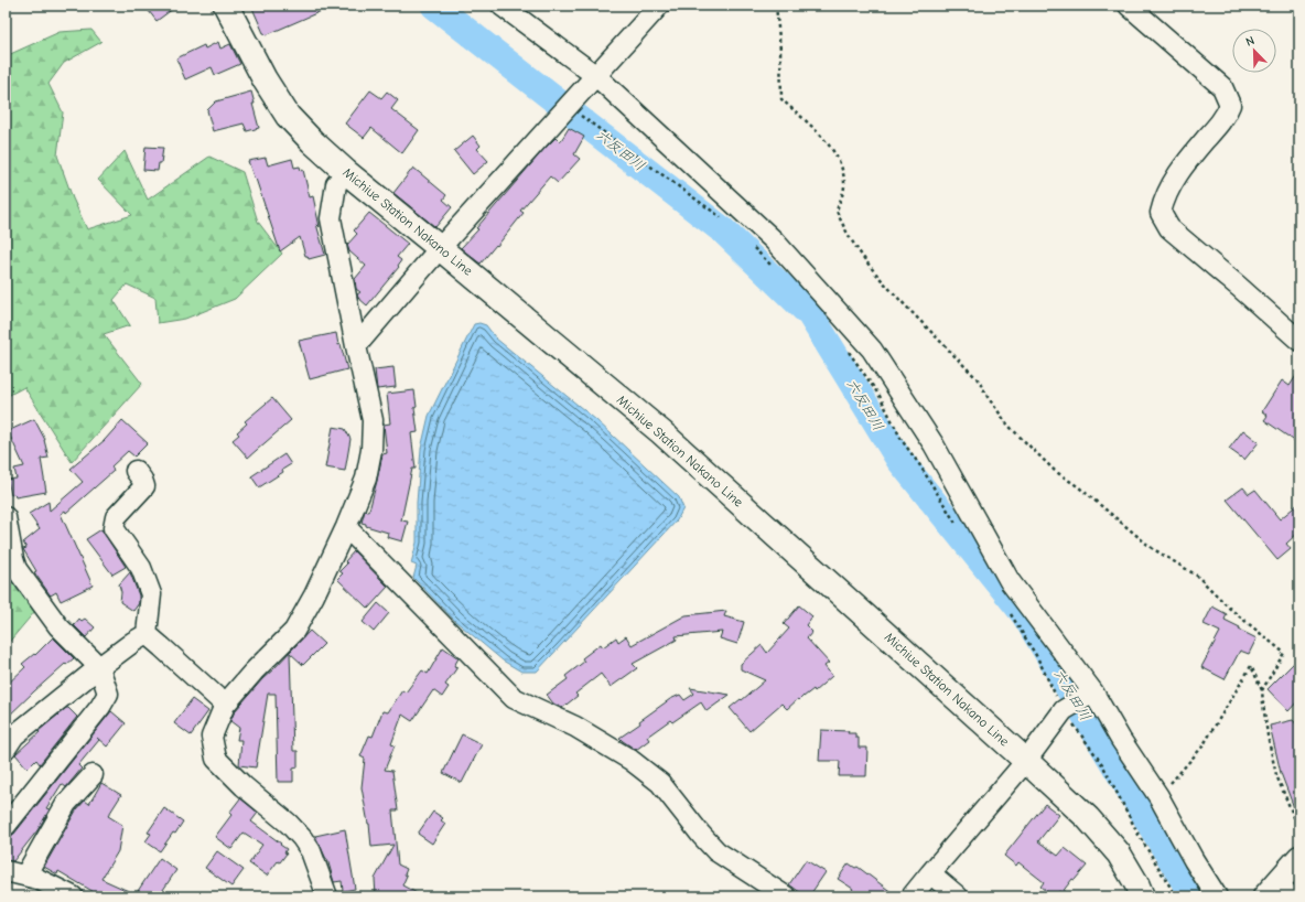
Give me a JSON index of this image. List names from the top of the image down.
{
  "streets": {
    "main road": ["Michiue Station Nakano Line"]
  },
  "water": ["六反田川"],
  "north": "top left"
}
